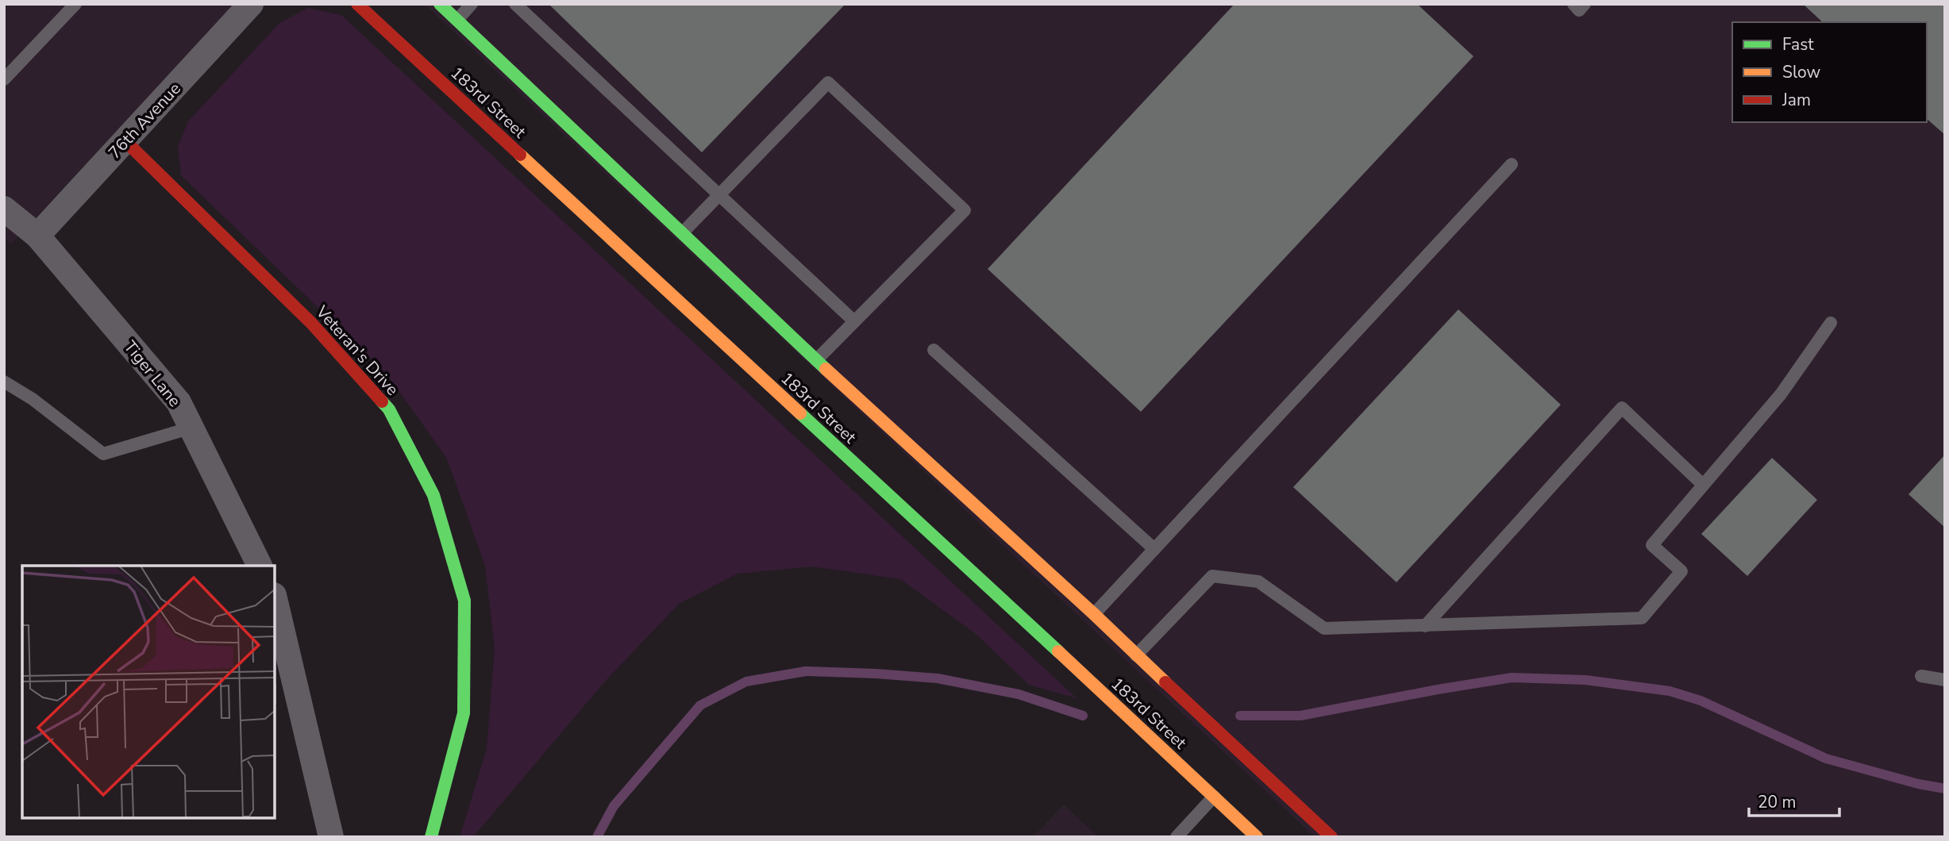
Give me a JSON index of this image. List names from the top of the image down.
{
  "streets": {
    "street": [
      "183rd Street",
      "76th Avenue",
      "Veteran's Drive",
      "Tiger Lane"
    ]
  },
  "crossings": [
    ["76th Avenue", "Veteran's Drive"],
    ["76th Avenue", "Tiger Lane"]
  ],
  "legend": ["Fast", "Slow", "Jam"],
  "scale_bar": "20 m"
}
